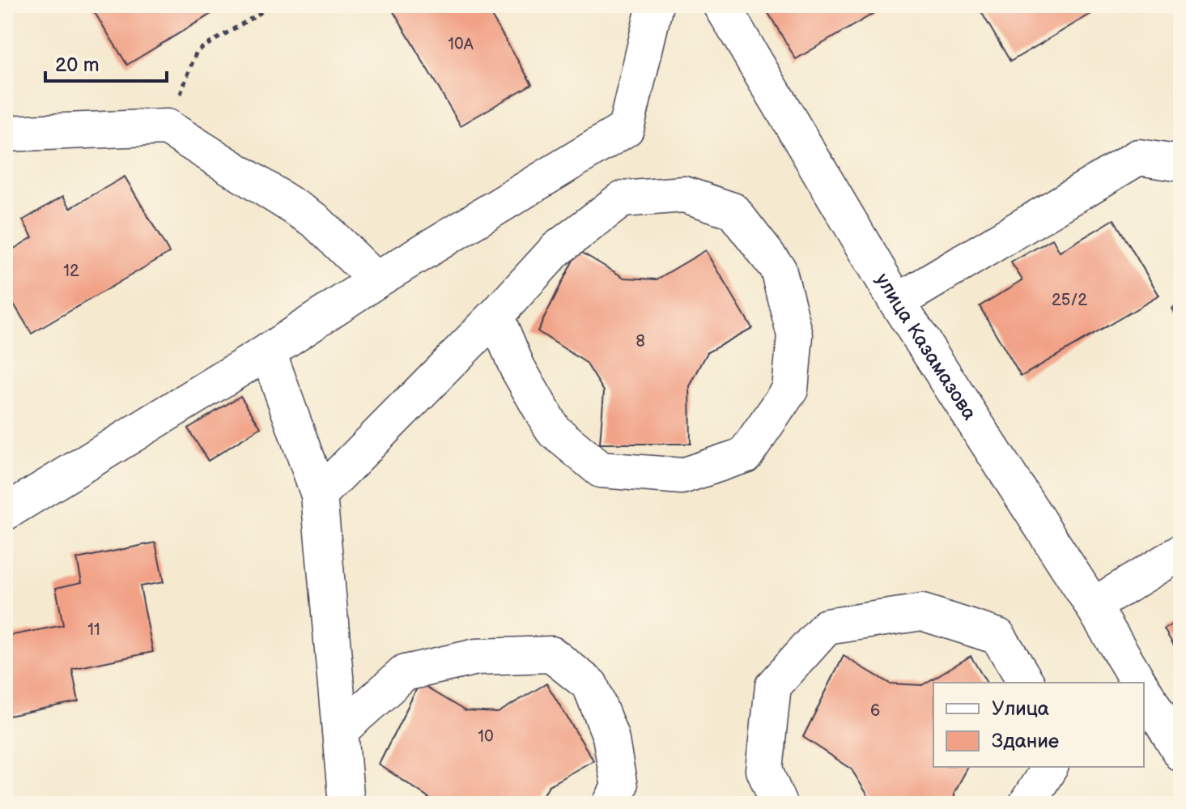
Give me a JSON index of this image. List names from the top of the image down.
{
  "streets": {
    "street": ["улица Казамазова"]
  },
  "house_numbers": [
    "10А",
    "12",
    "25/2",
    "8",
    "11",
    "6",
    "10"
  ],
  "legend": ["Улица", "Здание"],
  "scale_bar": "20 m"
}
